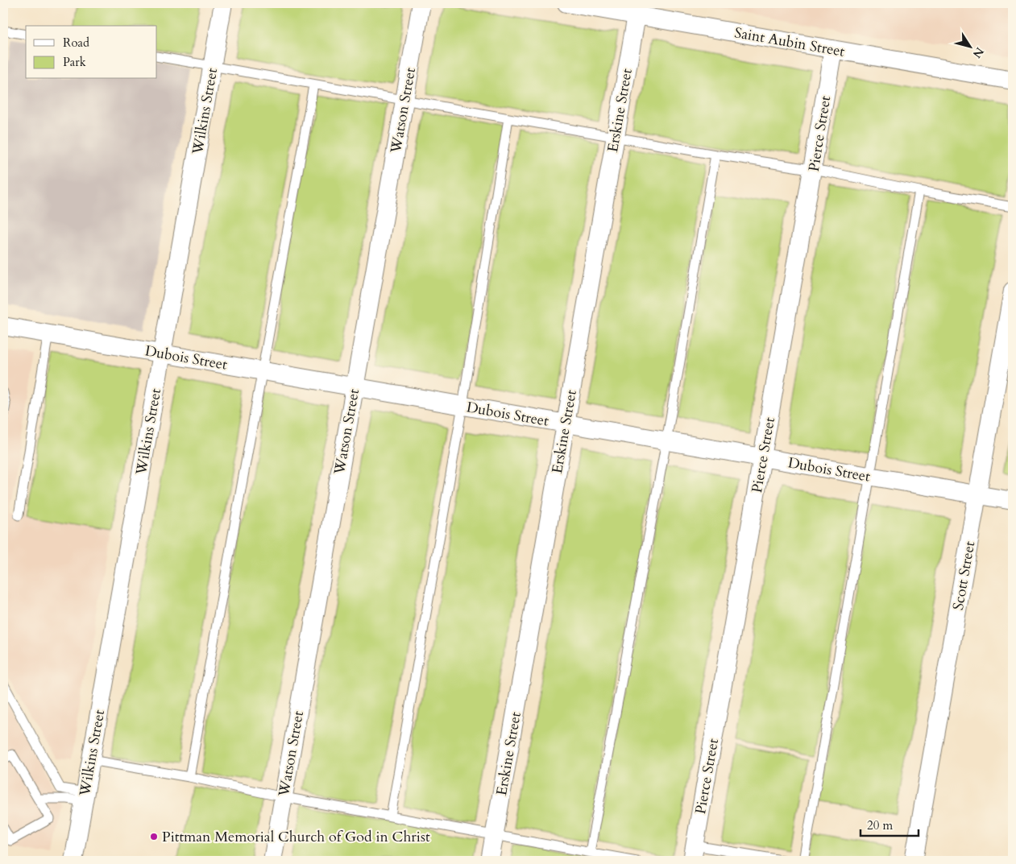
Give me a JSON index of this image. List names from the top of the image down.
{
  "streets": {
    "street": [
      "Saint Aubin Street",
      "Watson Street",
      "Erskine Street",
      "Wilkins Street",
      "Pierce Street",
      "Dubois Street",
      "Scott Street"
    ]
  },
  "crossings": [
    ["Saint Aubin Street", "Erskine Street"],
    ["Saint Aubin Street", "Pierce Street"],
    ["Watson Street", "Dubois Street"],
    ["Erskine Street", "Dubois Street"],
    ["Wilkins Street", "Dubois Street"],
    ["Pierce Street", "Dubois Street"],
    ["Dubois Street", "Scott Street"]
  ],
  "places": ["Pittman Memorial Church of God in Christ"],
  "legend": ["Road", "Park"],
  "scale_bar": "20 m",
  "north": "bottom right"
}
